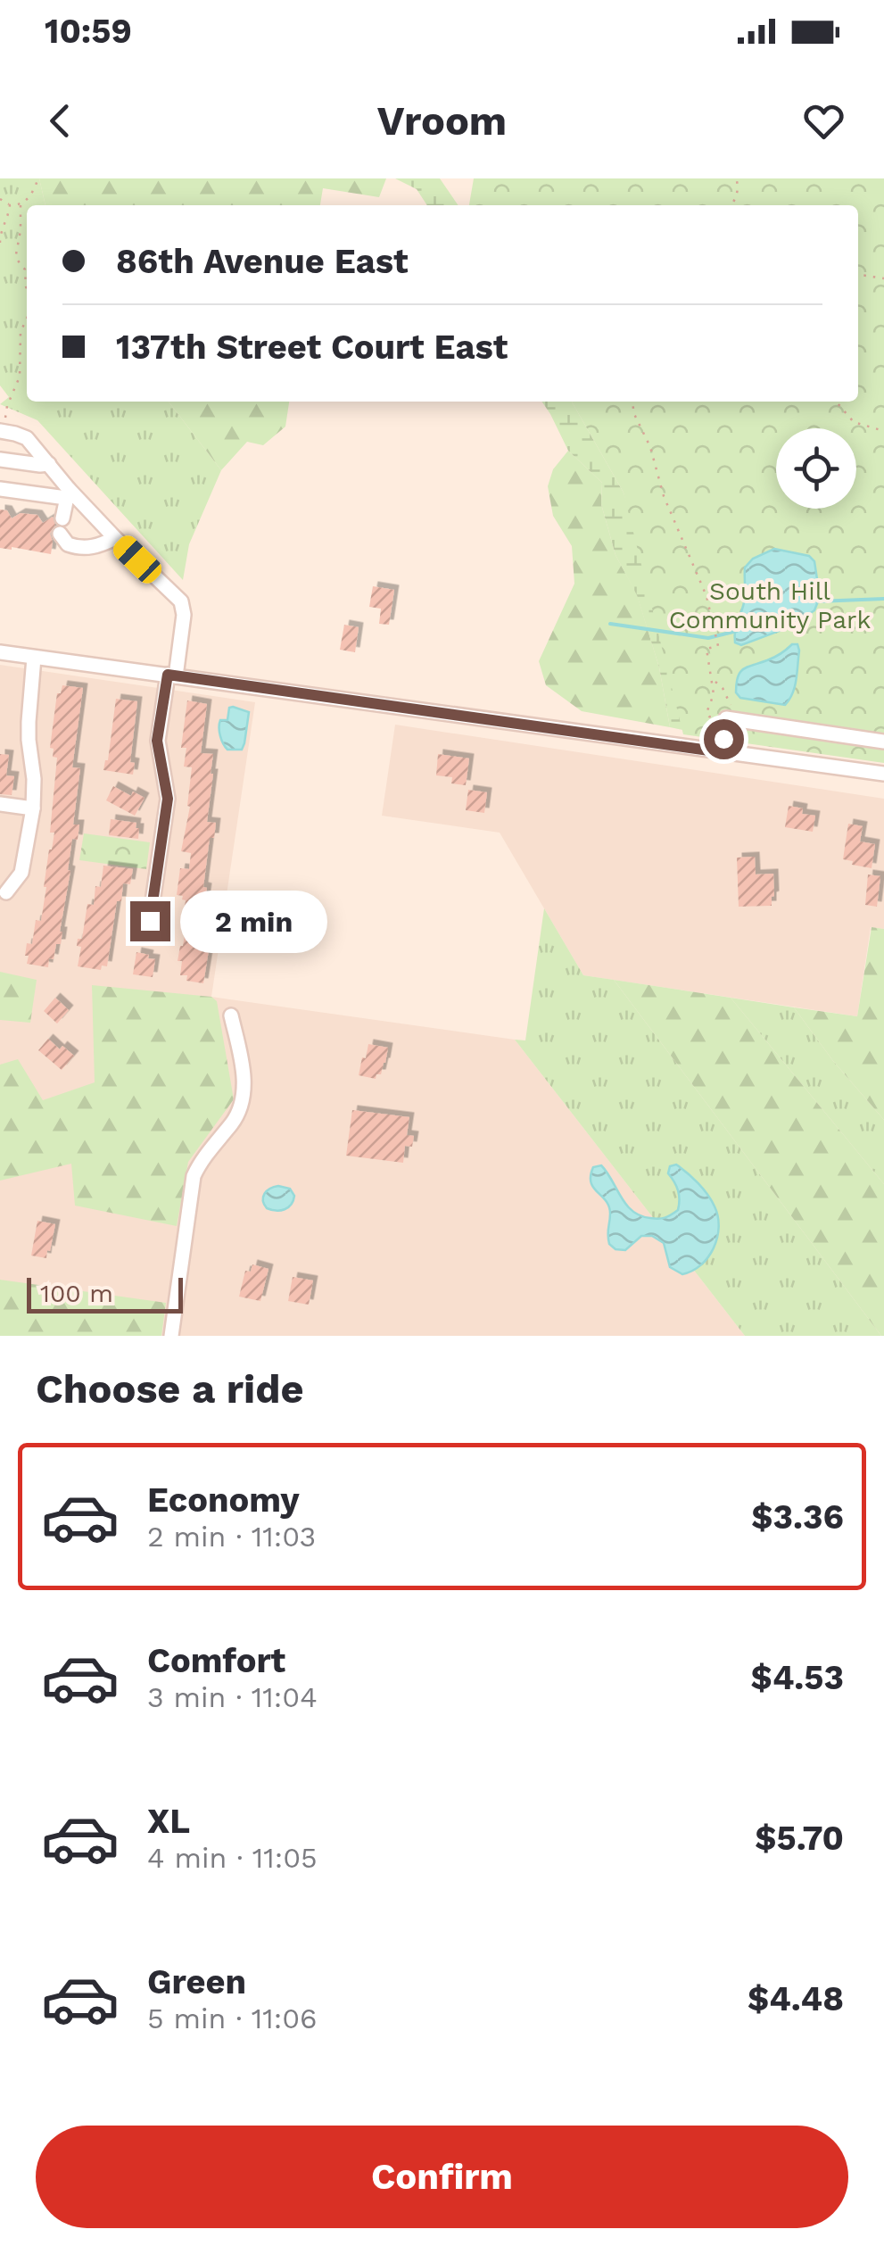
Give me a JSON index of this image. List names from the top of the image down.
{
  "parks": ["South Hill Community Park"],
  "scale_bar": "100 m",
  "page": {
    "status": "10:59",
    "header": "Vroom",
    "banner": ["86th Avenue East", "137th Street Court East"],
    "bubble": "2 min",
    "scale": "100 m",
    "heading": "Choose a ride",
    "list": [
      {
        "name": "Economy",
        "note": "2 min · 11:03",
        "value": "$3.36"
      },
      {
        "name": "Comfort",
        "note": "3 min · 11:04",
        "value": "$4.53"
      },
      {
        "name": "XL",
        "note": "4 min · 11:05",
        "value": "$5.70"
      },
      {
        "name": "Green",
        "note": "5 min · 11:06",
        "value": "$4.48"
      }
    ],
    "buttons": "Confirm"
  }
}
